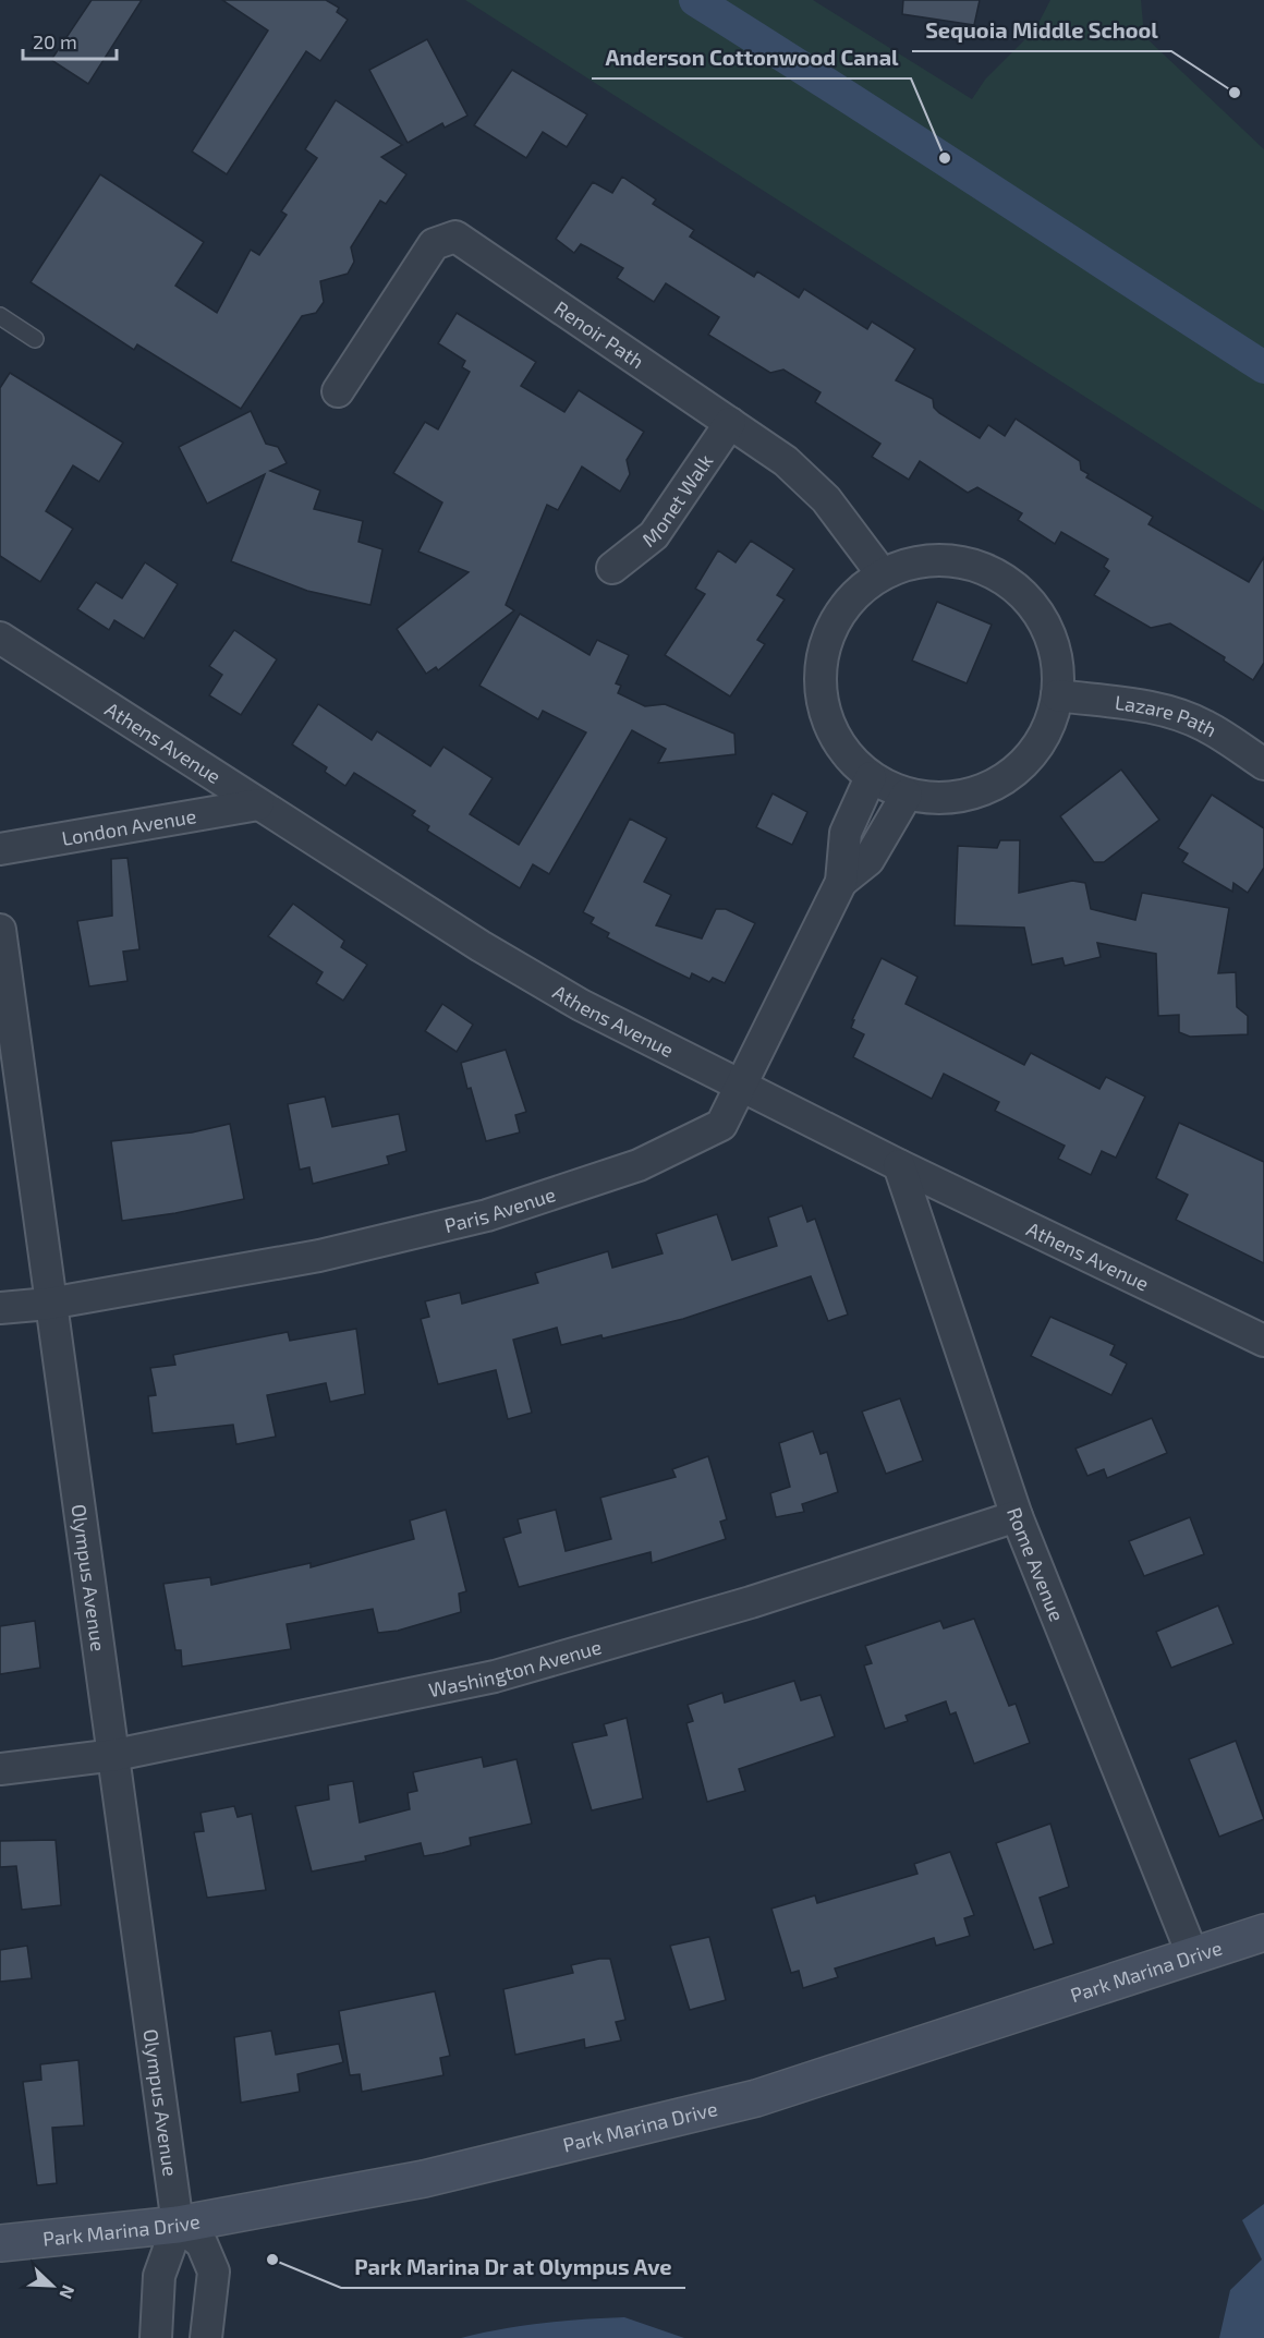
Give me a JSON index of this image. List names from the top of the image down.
{
  "streets": {
    "main road": ["Park Marina Drive"],
    "street": [
      "Renoir Path",
      "Monet Walk",
      "Lazare Path",
      "Athens Avenue",
      "London Avenue",
      "Paris Avenue",
      "Rome Avenue",
      "Olympus Avenue",
      "Washington Avenue"
    ]
  },
  "crossings": [
    ["Renoir Path", "Monet Walk"],
    ["Athens Avenue", "London Avenue"],
    ["Athens Avenue", "Paris Avenue"],
    ["Athens Avenue", "Rome Avenue"],
    ["Paris Avenue", "Olympus Avenue"],
    ["Rome Avenue", "Washington Avenue"],
    ["Rome Avenue", "Park Marina Drive"],
    ["Olympus Avenue", "Washington Avenue"],
    ["Olympus Avenue", "Park Marina Drive"]
  ],
  "places": ["Sequoia Middle School", "Anderson Cottonwood Canal", "Park Marina Dr at Olympus Ave"],
  "scale_bar": "20 m",
  "north": "bottom right"
}
